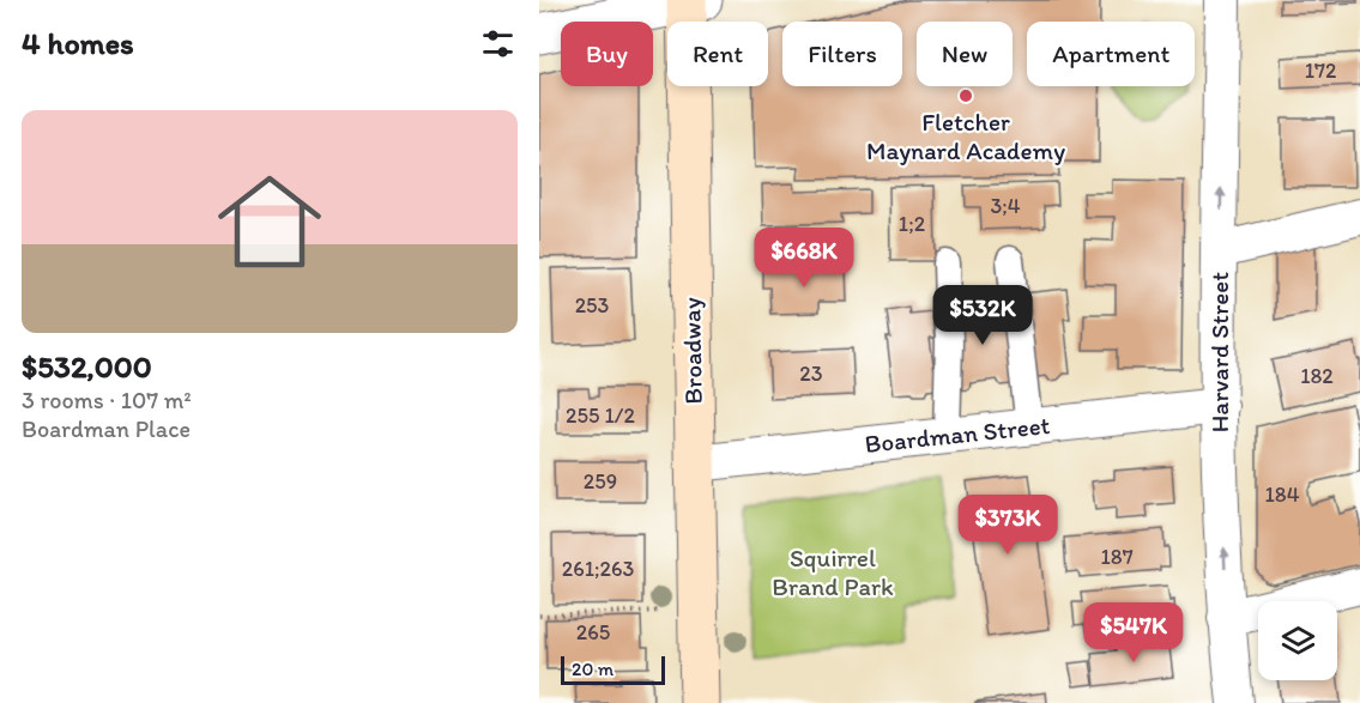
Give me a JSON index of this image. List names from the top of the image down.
{
  "streets": {
    "main road": ["Broadway"],
    "street": ["Harvard Street", "Boardman Street"]
  },
  "crossings": [
    ["Broadway", "Boardman Street"],
    ["Harvard Street", "Boardman Street"]
  ],
  "one_way": ["Harvard Street"],
  "parks": ["Squirrel Brand Park"],
  "places": ["Fletcher Maynard Academy"],
  "house_numbers": [
    "172",
    "3;4",
    "1;2",
    "253",
    "23",
    "182",
    "255 1/2",
    "259",
    "184",
    "187",
    "261;263",
    "265"
  ],
  "scale_bar": "20 m",
  "page": {
    "heading": "4 homes",
    "chip": [
      "Buy",
      "Rent",
      "Filters",
      "New",
      "Apartment"
    ],
    "list": [
      {
        "name": "$532,000",
        "note": "3 rooms · 107 m² · Boardman Place"
      }
    ],
    "price": [
      "$668K",
      "$532K",
      "$373K",
      "$547K"
    ],
    "scale": "20 m"
  }
}
